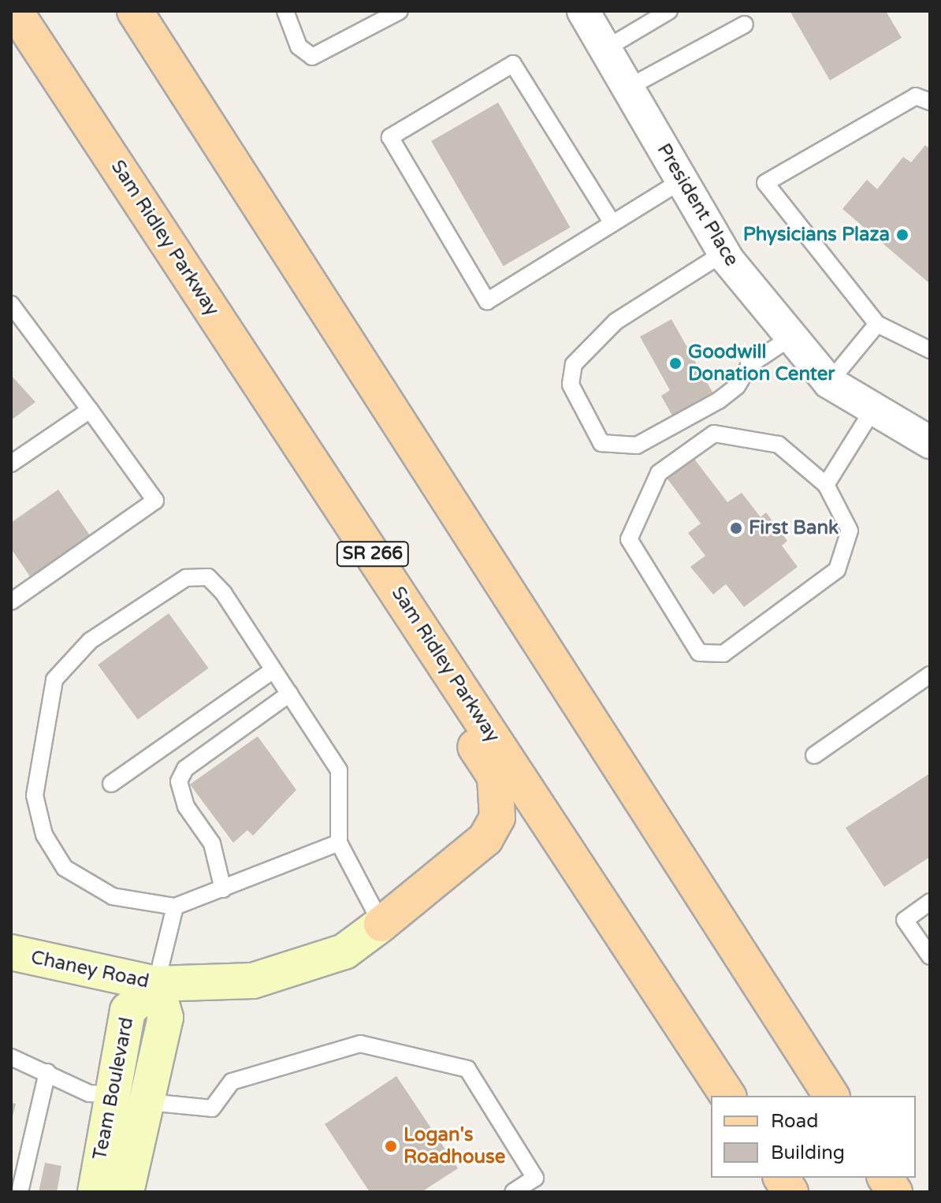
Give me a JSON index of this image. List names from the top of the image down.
{
  "streets": {
    "main road": ["Sam Ridley Parkway", "SR 266"],
    "street": ["President Place", "Chaney Road", "Team Boulevard"]
  },
  "crossings": [
    ["Chaney Road", "Team Boulevard"]
  ],
  "places": [
    "Physicians Plaza",
    "Goodwill Donation Center",
    "First Bank",
    "Logan's Roadhouse"
  ],
  "legend": ["Road", "Building"]
}
